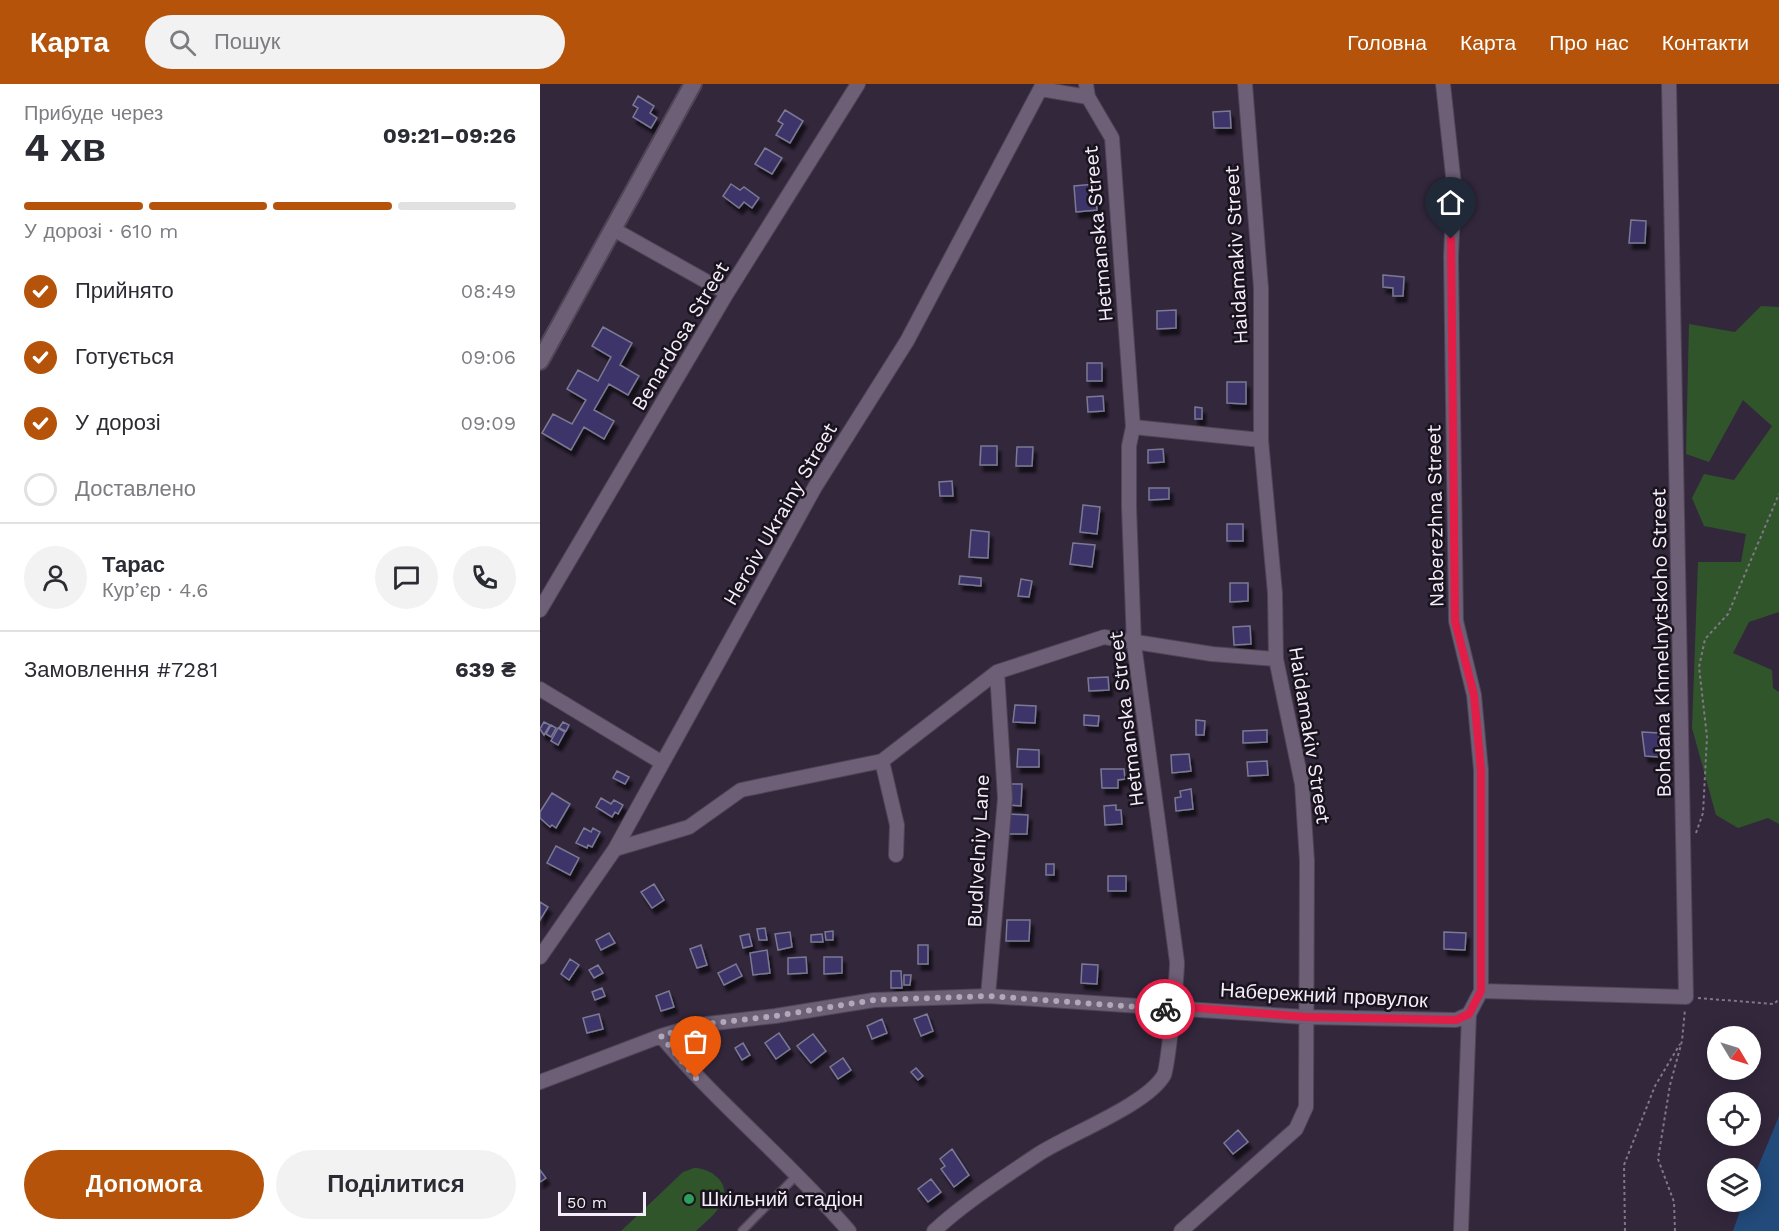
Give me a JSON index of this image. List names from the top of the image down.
{
  "streets": {
    "street": [
      "Hetmanska Street",
      "Haidamakiv Street",
      "Benardosa Street",
      "Heroiv Ukrainy Street",
      "Naberezhna Street",
      "Bohdana Khmelnytskoho Street",
      "BudIvelniy Lane",
      "Набережний провулок"
    ]
  },
  "crossings": [
    ["Hetmanska Street", "Набережний провулок"],
    ["Haidamakiv Street", "Набережний провулок"],
    ["Naberezhna Street", "Набережний провулок"],
    ["BudIvelniy Lane", "Набережний провулок"]
  ],
  "places": ["Шкільний стадіон"],
  "scale_bar": "50 m",
  "north": "bottom right",
  "page": {
    "header": "Карта",
    "search": "Пошук",
    "nav": [
      "Головна",
      "Карта",
      "Про нас",
      "Контакти"
    ],
    "heading": ["4 хв", "Прибуде через", "09:21–09:26"],
    "panel": [
      "Тарас",
      "Кур’єр · 4.6",
      "Замовлення #7281",
      "639 ₴"
    ],
    "bar": "У дорозі · 610 m",
    "list": [
      ["Прийнято", "08:49"],
      ["Готується", "09:06"],
      ["У дорозі", "09:09"],
      "Доставлено"
    ],
    "buttons": ["Допомога", "Поділитися"],
    "scale": "50 m"
  }
}
